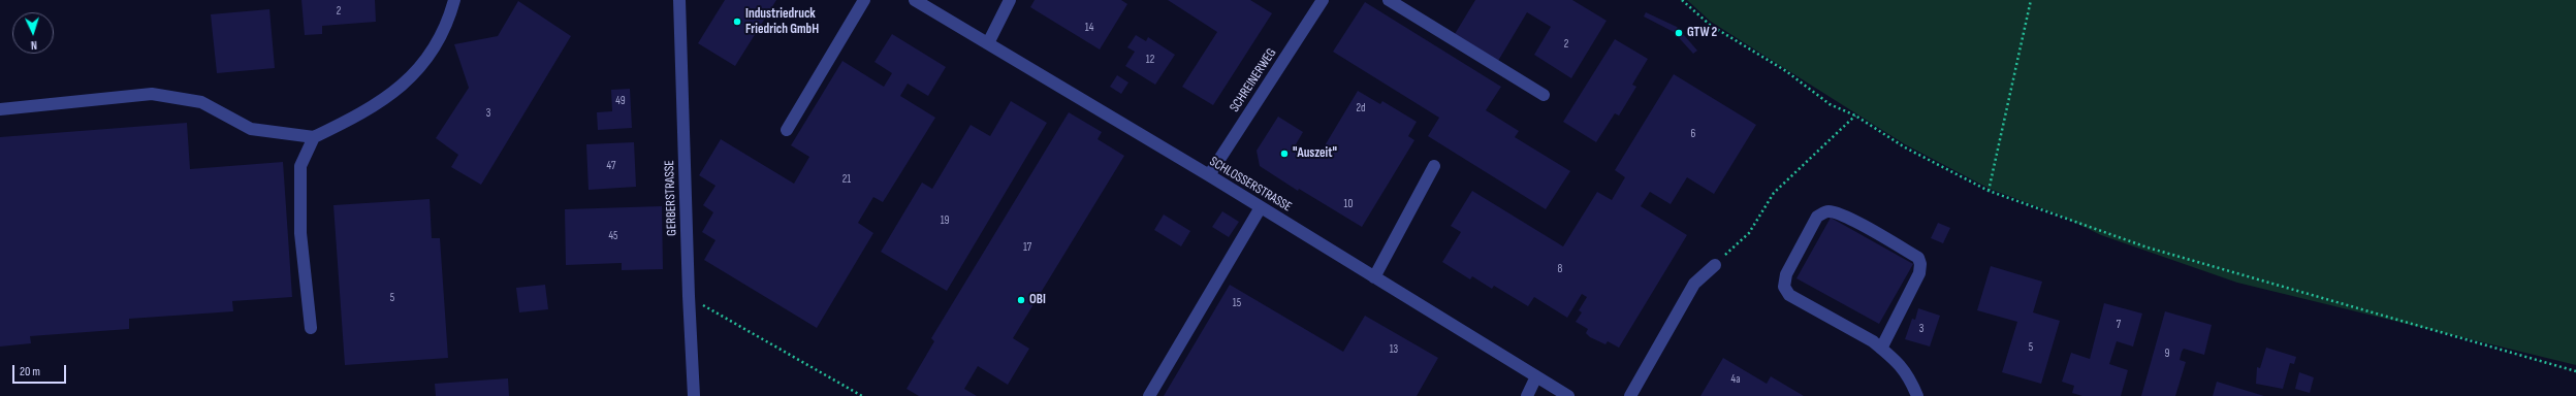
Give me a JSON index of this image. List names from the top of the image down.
{
  "streets": {
    "street": ["SCHREINERWEG", "SCHLOSSERSTRASSE", "GERBERSTRASSE"]
  },
  "crossings": [
    ["SCHREINERWEG", "SCHLOSSERSTRASSE"]
  ],
  "places": [
    "Industriedruck Friedrich GmbH",
    "GTW 2",
    "\"Auszeit\"",
    "OBI"
  ],
  "house_numbers": [
    "2",
    "14",
    "2",
    "12",
    "49",
    "2d",
    "3",
    "6",
    "47",
    "21",
    "10",
    "19",
    "45",
    "17",
    "8",
    "5",
    "15",
    "7",
    "3",
    "5",
    "13",
    "9",
    "4a"
  ],
  "scale_bar": "20 m",
  "north": "bottom"
}
